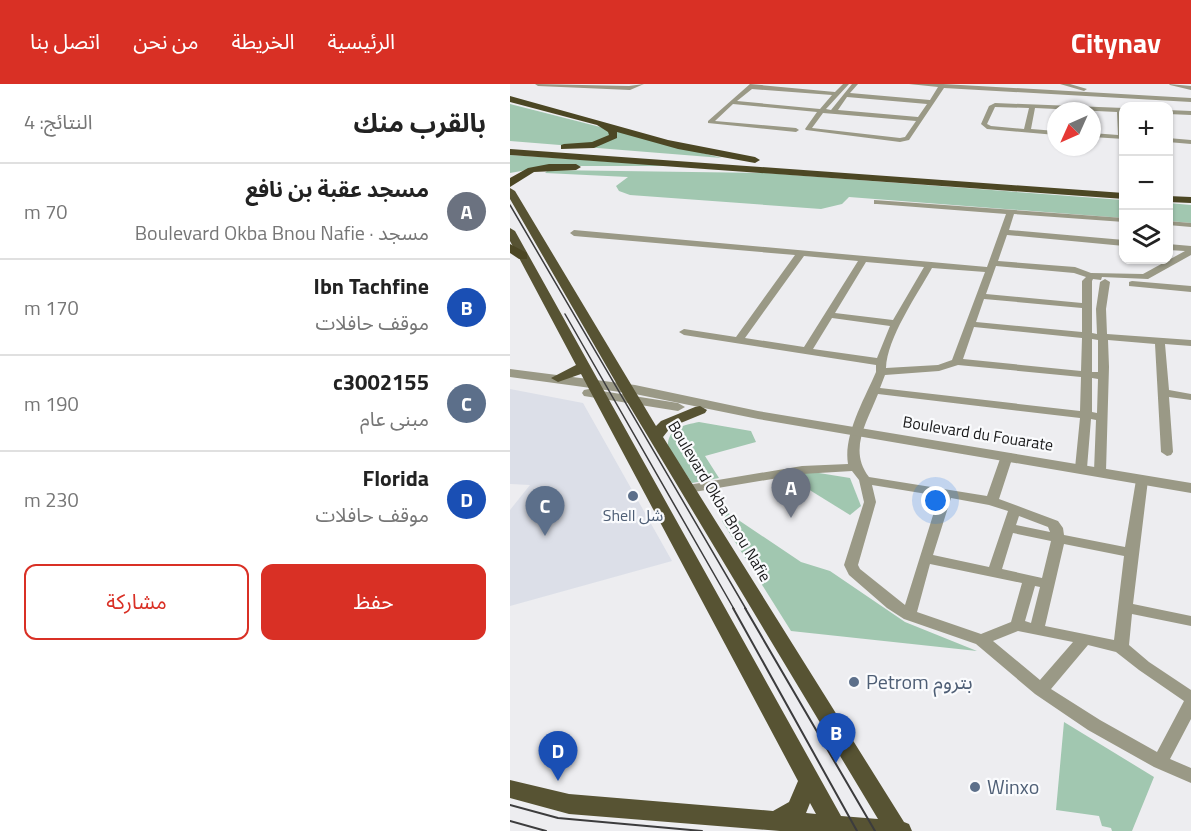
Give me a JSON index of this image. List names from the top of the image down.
{
  "streets": {
    "main road": ["Boulevard Okba Bnou Nafie"],
    "street": ["Boulevard du Fouarate"]
  },
  "crossings": [
    ["Boulevard du Fouarate", "Boulevard Okba Bnou Nafie"]
  ],
  "places": ["Shell شل", "Petrom بتروم", "Winxo"],
  "north": "bottom left",
  "page": {
    "header": "Citynav",
    "nav": [
      "الرئيسية",
      "الخريطة",
      "من نحن",
      "اتصل بنا"
    ],
    "heading": ["بالقرب منك", "النتائج: 4"],
    "map_buttons": ["+", "−"],
    "list": [
      {
        "mark": "A",
        "name": "مسجد عقبة بن نافع",
        "note": "مسجد · Boulevard Okba Bnou Nafie",
        "value": "70 m"
      },
      {
        "mark": "B",
        "name": "Ibn Tachfine",
        "note": "موقف حافلات",
        "value": "170 m"
      },
      {
        "mark": "C",
        "name": "c3002155",
        "note": "مبنى عام",
        "value": "190 m"
      },
      {
        "mark": "D",
        "name": "Florida",
        "note": "موقف حافلات",
        "value": "230 m"
      }
    ],
    "pins": [
      "A",
      "C",
      "B",
      "D"
    ],
    "buttons": ["حفظ", "مشاركة"]
  }
}
